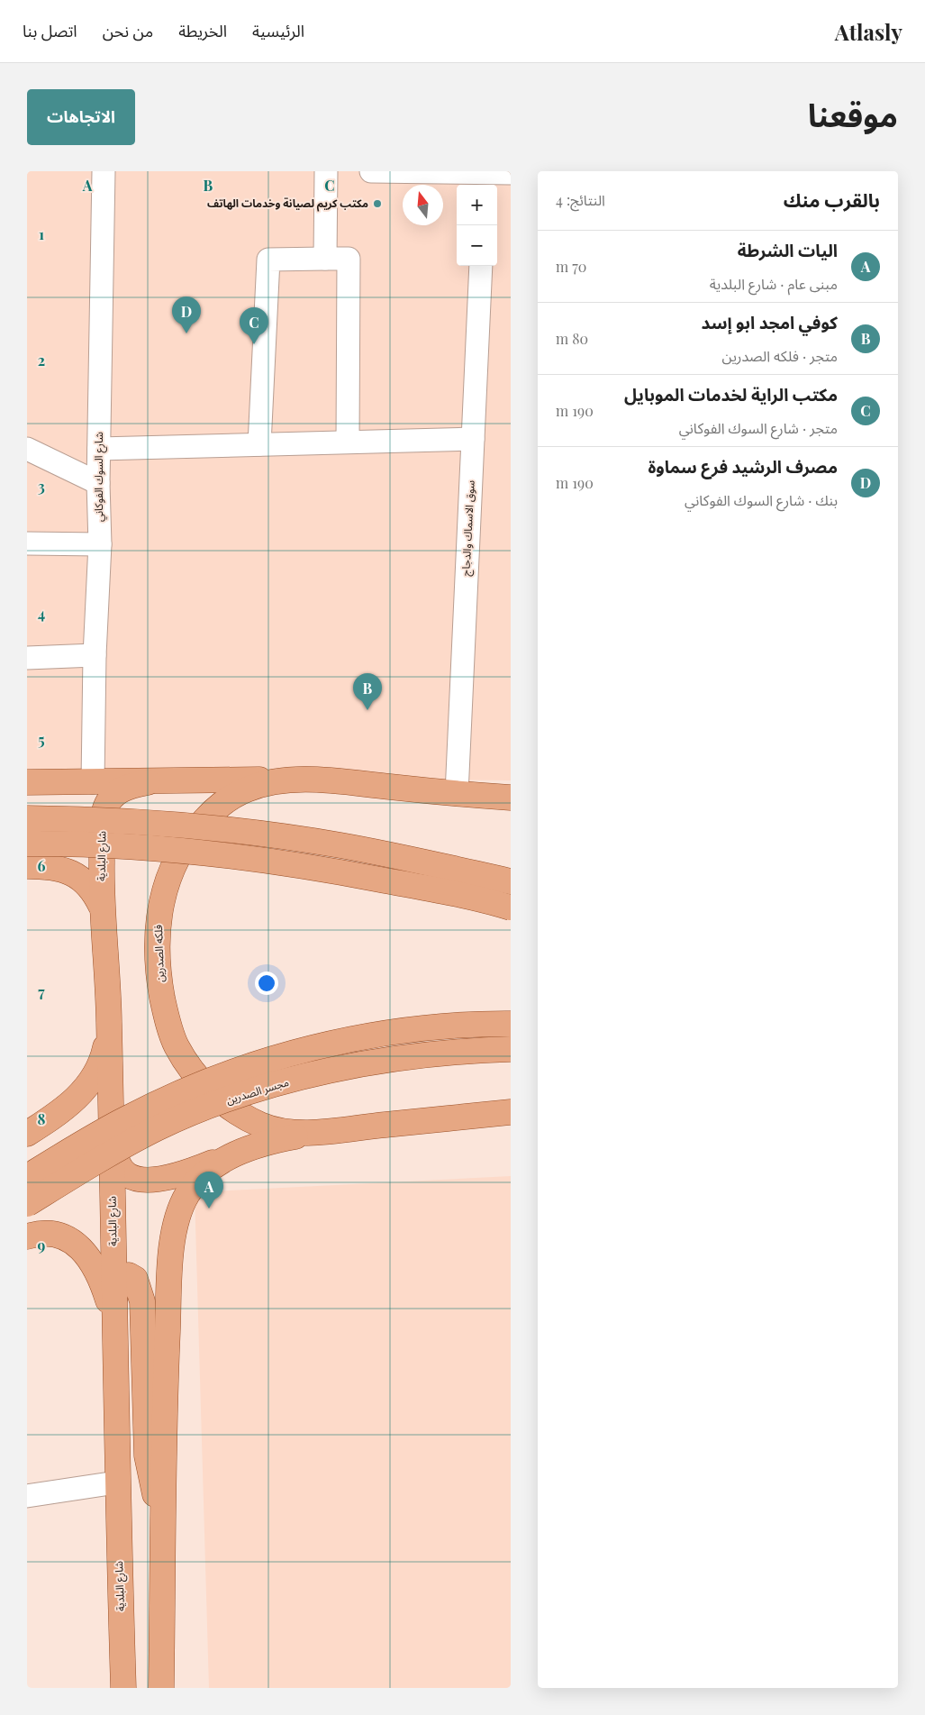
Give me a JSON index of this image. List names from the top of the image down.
{
  "streets": {
    "main road": ["شارع البلدية", "فلكه الصدرين", "مجسر الصدرين"],
    "street": ["شارع السوك الفوكاني", "سوق الاسماك والدجاج"]
  },
  "crossings": [
    ["سوق الاسماك والدجاج", "فلكه الصدرين"]
  ],
  "places": ["مكتب كريم لصيانة وخدمات الهاتف"],
  "north": "top",
  "page": {
    "header": "Atlasly",
    "nav": [
      "الرئيسية",
      "الخريطة",
      "من نحن",
      "اتصل بنا"
    ],
    "title": "موقعنا",
    "buttons": "الاتجاهات",
    "heading": ["بالقرب منك", "النتائج: 4"],
    "map_buttons": ["+", "−"],
    "list": [
      {
        "mark": "A",
        "name": "اليات الشرطة",
        "note": "مبنى عام · شارع البلدية",
        "value": "70 m"
      },
      {
        "mark": "B",
        "name": "كوفي امجد ابو إسد",
        "note": "متجر · فلكه الصدرين",
        "value": "80 m"
      },
      {
        "mark": "C",
        "name": "مكتب الراية لخدمات الموبايل",
        "note": "متجر · شارع السوك الفوكاني",
        "value": "190 m"
      },
      {
        "mark": "D",
        "name": "مصرف الرشيد فرع سماوة",
        "note": "بنك · شارع السوك الفوكاني",
        "value": "190 m"
      }
    ],
    "pins": [
      "D",
      "C",
      "B",
      "A"
    ]
  },
  "grid": {
    "columns": ["A", "B", "C"],
    "rows": [
      "1",
      "2",
      "3",
      "4",
      "5",
      "6",
      "7",
      "8",
      "9"
    ]
  }
}
